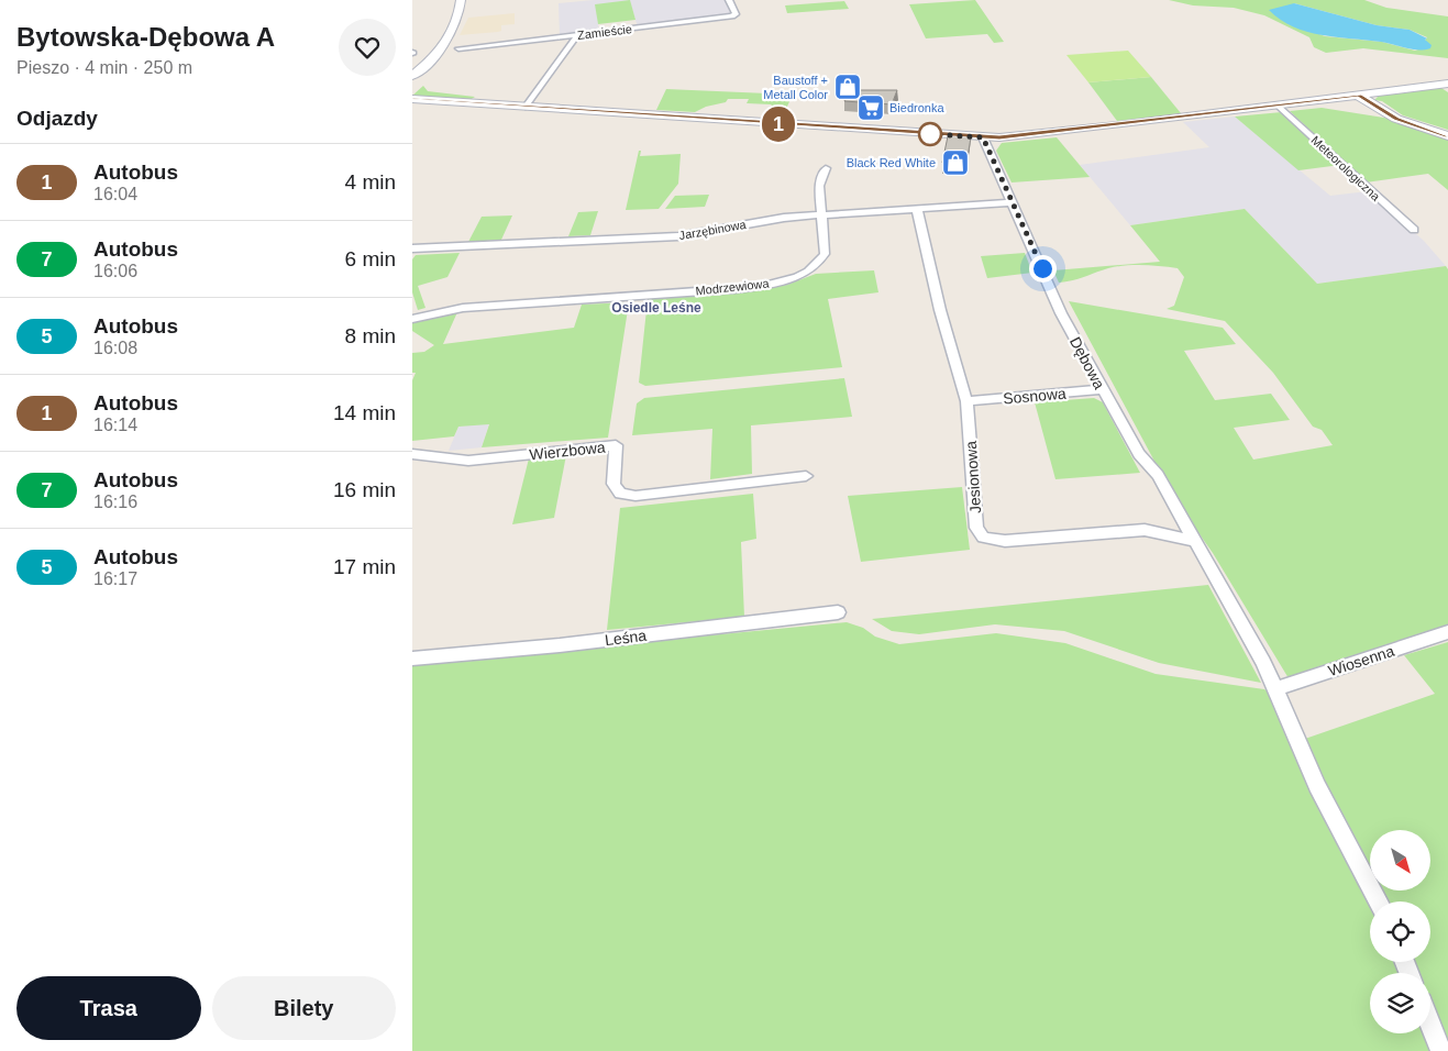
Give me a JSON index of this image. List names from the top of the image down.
{
  "streets": {
    "street": [
      "Zamieście",
      "Meteorologiczna",
      "Jarzębinowa",
      "Modrzewiowa",
      "Dębowa",
      "Sosnowa",
      "Wierzbowa",
      "Jesionowa",
      "Leśna",
      "Wiosenna"
    ]
  },
  "crossings": [
    ["Jarzębinowa", "Modrzewiowa"],
    ["Jarzębinowa", "Dębowa"],
    ["Jarzębinowa", "Jesionowa"],
    ["Dębowa", "Sosnowa"],
    ["Dębowa", "Jesionowa"],
    ["Dębowa", "Wiosenna"],
    ["Sosnowa", "Jesionowa"]
  ],
  "districts": ["Osiedle Leśne"],
  "places": {
    "shop": ["Baustoff + Metall Color", "Black Red White"],
    "supermarket": ["Biedronka"]
  },
  "lines": ["bus line 1"],
  "north": "bottom right",
  "page": {
    "heading": [
      ["Bytowska-Dębowa A", "Pieszo · 4 min · 250 m"],
      "Odjazdy"
    ],
    "on_map": "1",
    "list": [
      {
        "mark": "1",
        "name": "Autobus",
        "note": "16:04",
        "value": "4 min"
      },
      {
        "mark": "7",
        "name": "Autobus",
        "note": "16:06",
        "value": "6 min"
      },
      {
        "mark": "5",
        "name": "Autobus",
        "note": "16:08",
        "value": "8 min"
      },
      {
        "mark": "1",
        "name": "Autobus",
        "note": "16:14",
        "value": "14 min"
      },
      {
        "mark": "7",
        "name": "Autobus",
        "note": "16:16",
        "value": "16 min"
      },
      {
        "mark": "5",
        "name": "Autobus",
        "note": "16:17",
        "value": "17 min"
      }
    ],
    "buttons": ["Trasa", "Bilety"]
  }
}
